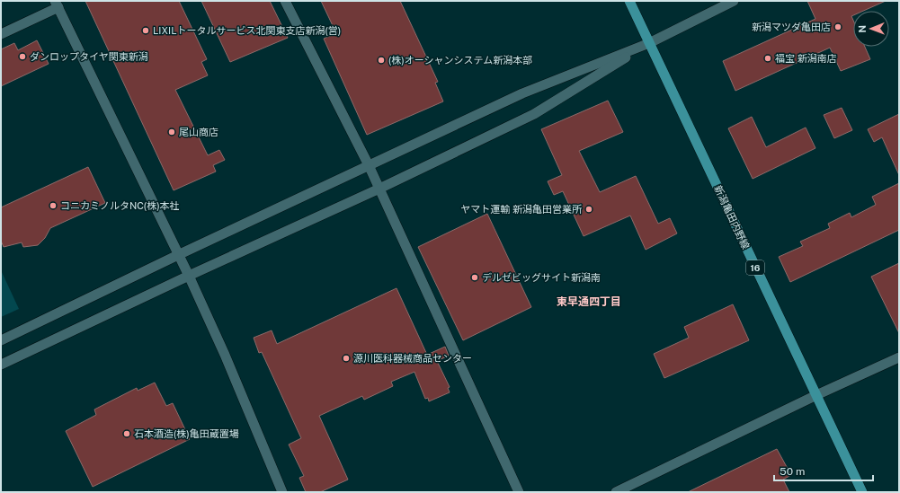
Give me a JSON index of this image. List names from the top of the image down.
{
  "streets": {
    "main road": ["新潟亀田内野線", "16"]
  },
  "districts": ["東早通四丁目"],
  "places": [
    "新潟マツダ亀田店",
    "LIXILトータルサービス北関東支店新潟(営)",
    "ダンロップタイヤ関東新潟",
    "福宝 新潟南店",
    "(株)オーシャンシステム新潟本部",
    "尾山商店",
    "コニカミノルタNC(株)本社",
    "ヤマト運輸 新潟亀田営業所",
    "デルゼビッグサイト新潟南",
    "源川医科器械商品センター",
    "石本酒造(株)亀田蔵置場"
  ],
  "scale_bar": "50 m",
  "north": "left"
}
